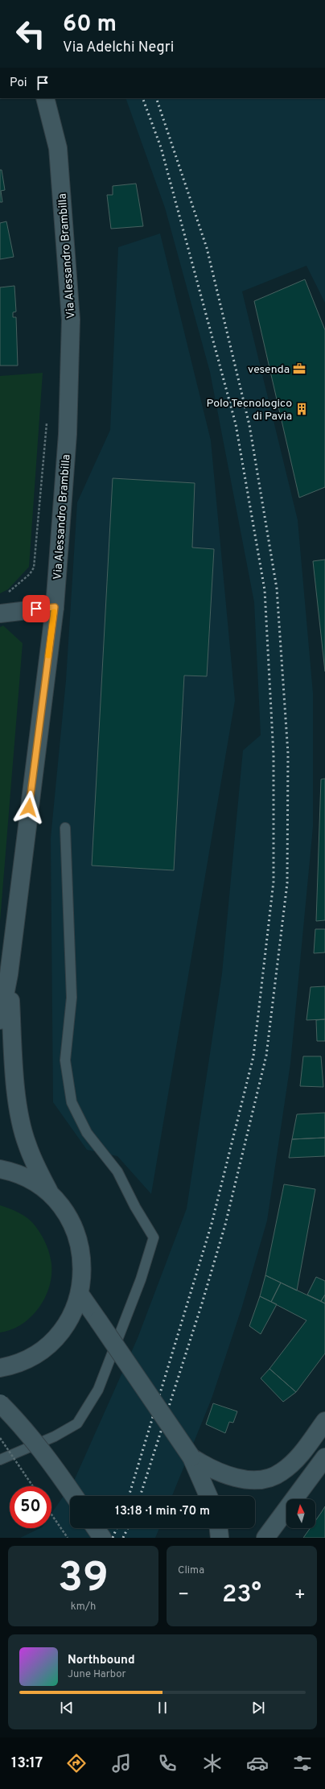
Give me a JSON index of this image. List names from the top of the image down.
{
  "streets": {
    "main road": ["Via Alessandro Brambilla"]
  },
  "places": {
    "office": ["vesenda"],
    "building": ["Polo Tecnologico di Pavia"]
  },
  "north": "top",
  "page": {
    "turn": ["60 m", "Via Adelchi Negri"],
    "then": "Poi",
    "limit": "50",
    "trip": "13:18 · 1 min · 70 m",
    "tile": [
      ["39", "km/h"],
      "Clima"
    ],
    "heat": ["−", "23°", "+"],
    "song": ["Northbound", "June Harbor"],
    "tabs": "13:17"
  }
}
